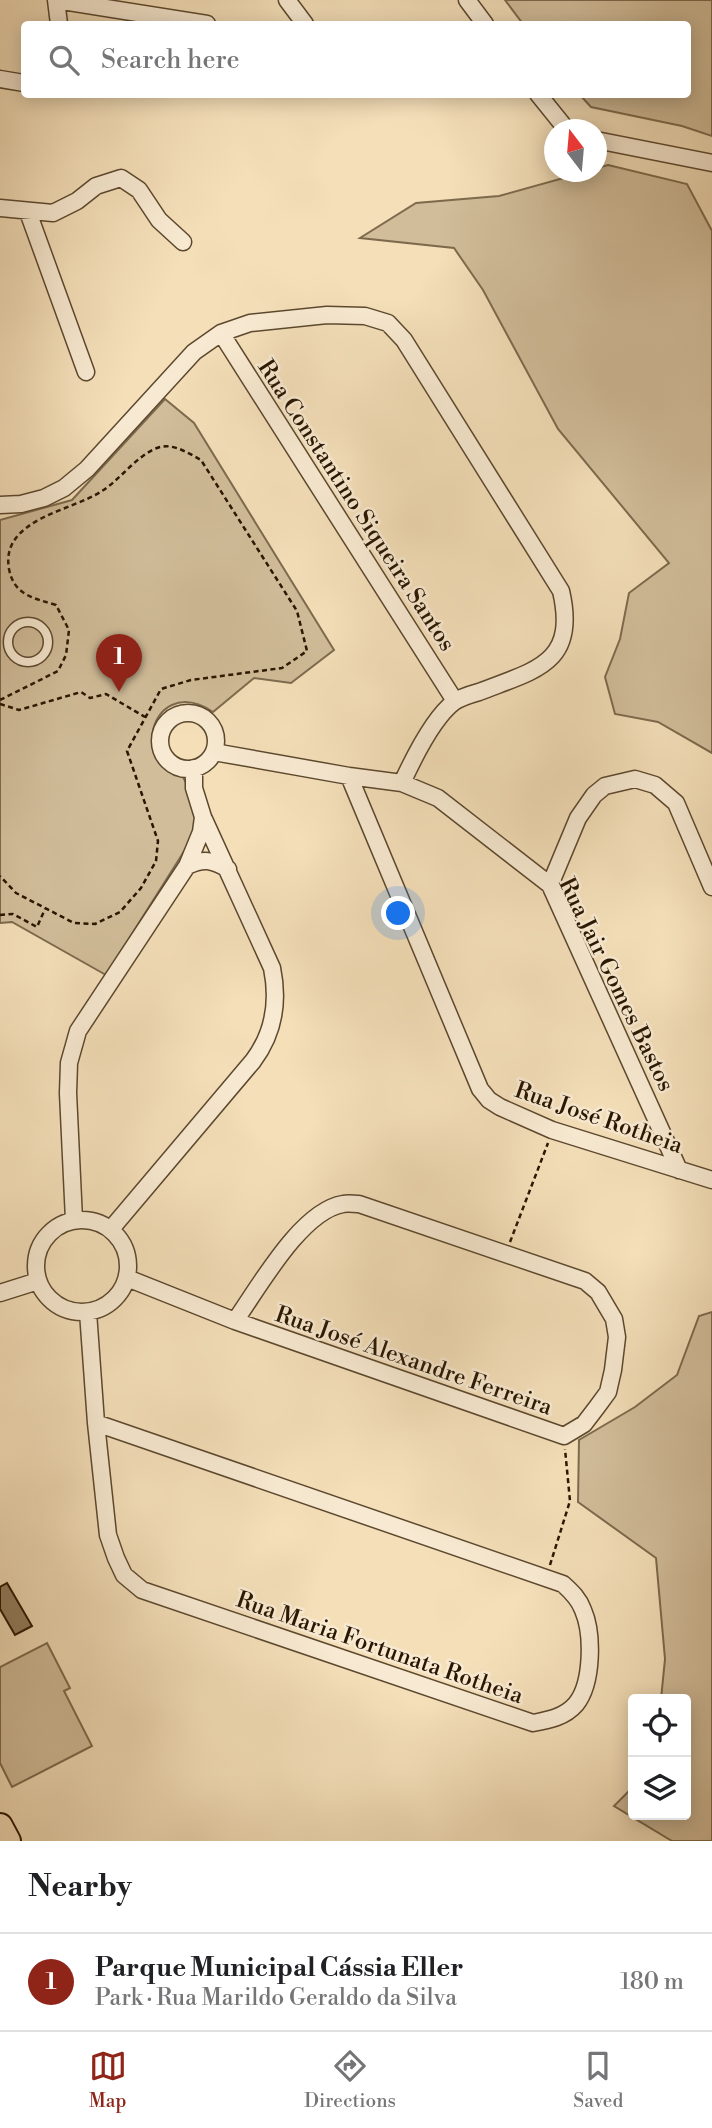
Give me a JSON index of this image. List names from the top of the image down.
{
  "streets": {
    "street": [
      "Rua Constantino Siqueira Santos",
      "Rua Jair Gomes Bastos",
      "Rua José Rotheia",
      "Rua José Alexandre Ferreira",
      "Rua Maria Fortunata Rotheia"
    ]
  },
  "crossings": [
    ["Rua Jair Gomes Bastos", "Rua José Rotheia"],
    ["Rua José Alexandre Ferreira", "Rua Maria Fortunata Rotheia"]
  ],
  "north": "top",
  "page": {
    "search": "Search here",
    "pins": "1",
    "heading": "Nearby",
    "list": [
      {
        "mark": "1",
        "name": "Parque Municipal Cássia Eller",
        "note": "Park · Rua Marildo Geraldo da Silva",
        "value": "180 m"
      }
    ],
    "nav": ["Map", "Directions", "Saved"]
  }
}
